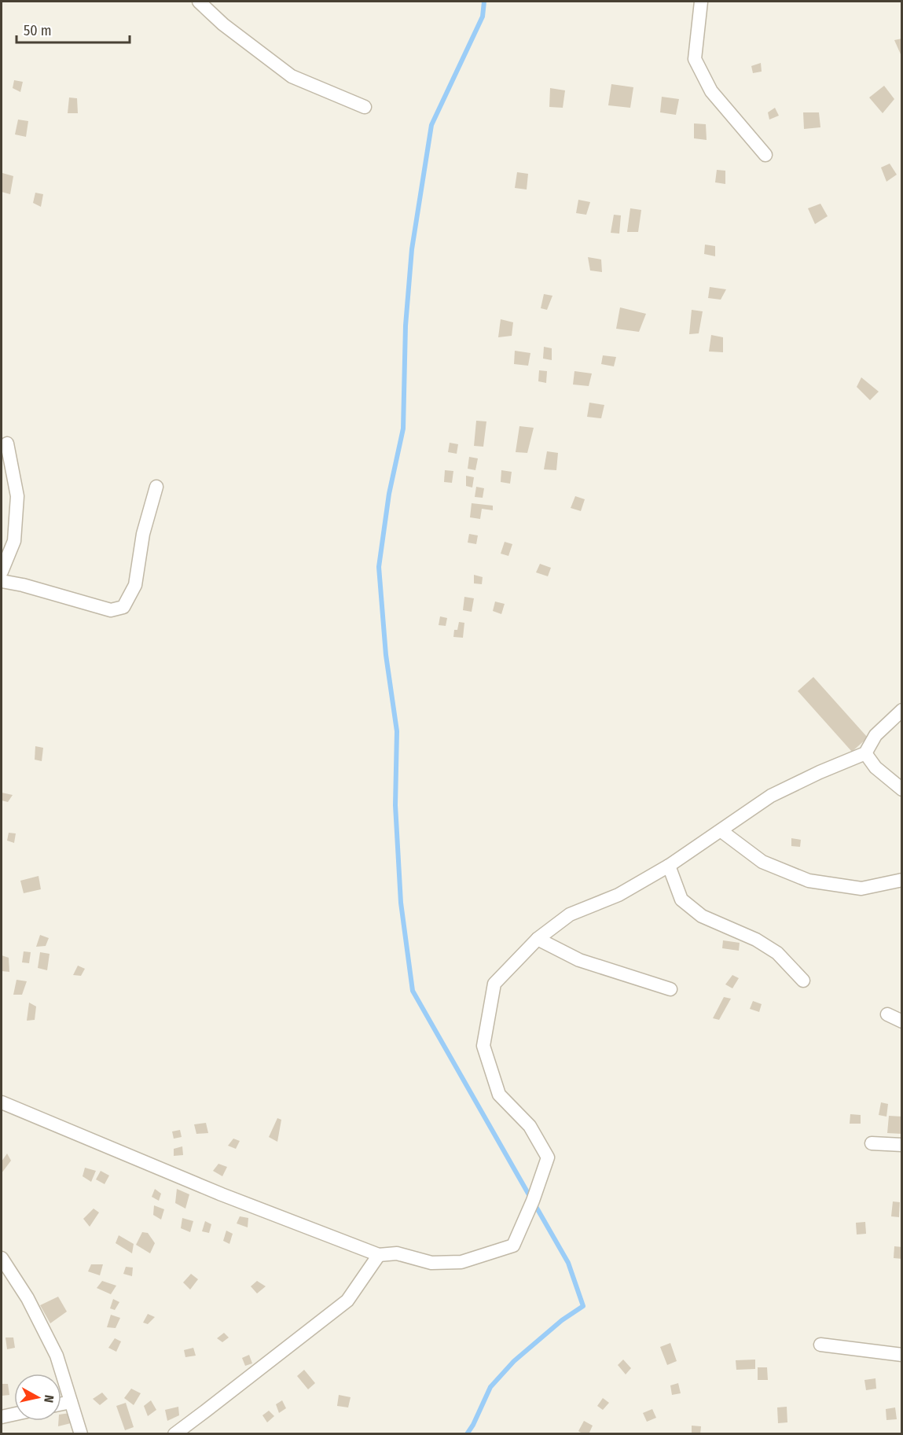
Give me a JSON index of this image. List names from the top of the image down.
{
  "scale_bar": "50 m",
  "north": "right"
}
